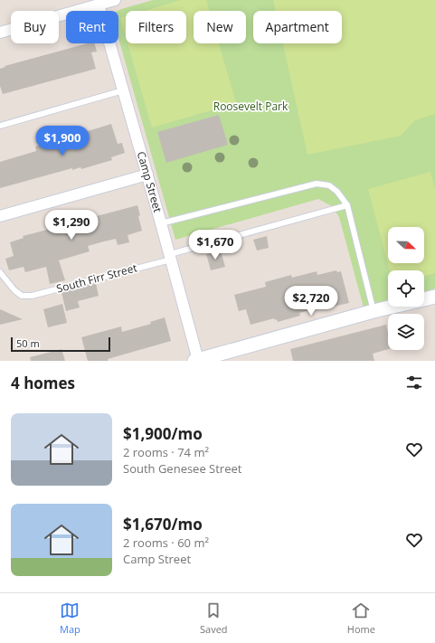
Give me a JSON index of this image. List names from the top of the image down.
{
  "streets": {
    "street": ["Camp Street"],
    "lane": ["South Firr Street"]
  },
  "crossings": [
    ["Camp Street", "South Firr Street"]
  ],
  "parks": ["Roosevelt Park"],
  "scale_bar": "50 m",
  "north": "right",
  "page": {
    "chip": [
      "Buy",
      "Rent",
      "Filters",
      "New",
      "Apartment"
    ],
    "price": [
      "$1,900",
      "$1,290",
      "$1,670",
      "$2,720"
    ],
    "scale": "50 m",
    "heading": "4 homes",
    "list": [
      {
        "name": "$1,900/mo",
        "note": "2 rooms · 74 m² · South Genesee Street"
      },
      {
        "name": "$1,670/mo",
        "note": "2 rooms · 60 m² · Camp Street"
      }
    ],
    "tabs": ["Map", "Saved", "Home"]
  }
}
